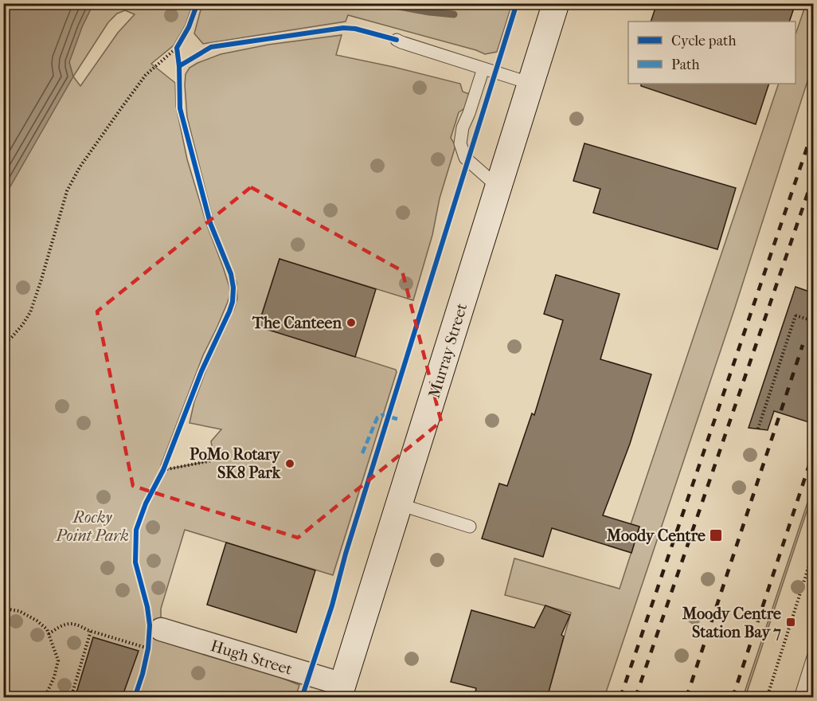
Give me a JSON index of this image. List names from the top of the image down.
{
  "streets": {
    "main road": ["Murray Street"],
    "street": ["Hugh Street"]
  },
  "crossings": [
    ["Murray Street", "Hugh Street"]
  ],
  "parks": ["Rocky Point Park"],
  "places": {
    "other": ["The Canteen", "PoMo Rotary SK8 Park"],
    "transit": ["Moody Centre", "Moody Centre Station Bay 7"]
  },
  "legend": ["Cycle path", "Path"]
}
